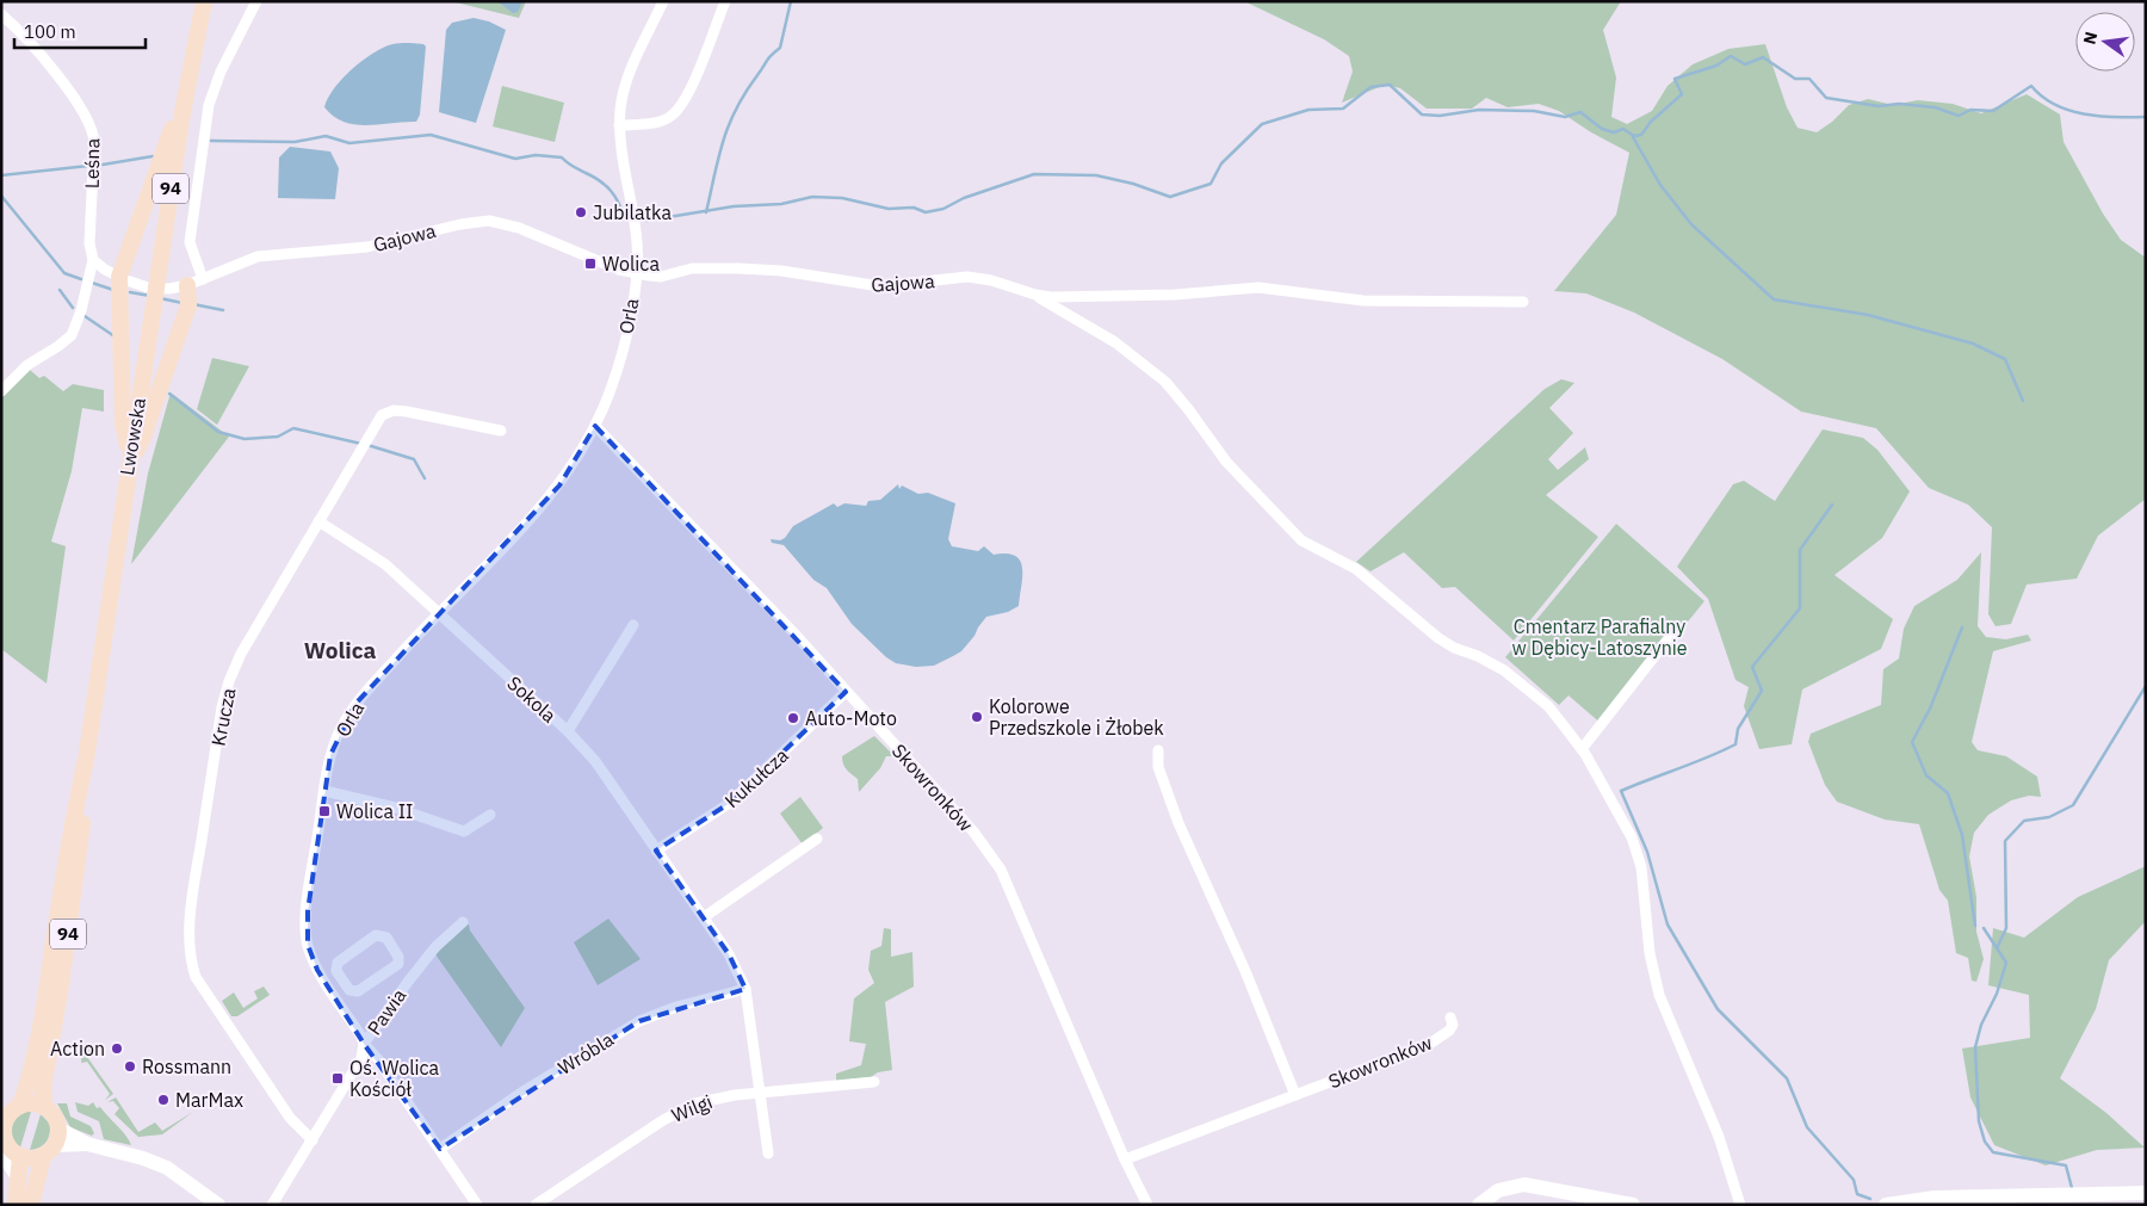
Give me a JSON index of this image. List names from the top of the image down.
{
  "streets": {
    "main road": ["94", "Lwowska"],
    "street": [
      "Leśna",
      "Gajowa",
      "Orla",
      "Sokola",
      "Krucza",
      "Kukułcza",
      "Skowronków",
      "Pawia",
      "Wróbla",
      "Wilgi"
    ]
  },
  "crossings": [
    ["94", "Lwowska"],
    ["Gajowa", "Orla"],
    ["Orla", "Sokola"],
    ["Orla", "Skowronków"],
    ["Orla", "Pawia"],
    ["Orla", "Wróbla"],
    ["Sokola", "Krucza"],
    ["Sokola", "Kukułcza"],
    ["Sokola", "Wróbla"],
    ["Sokola", "Wilgi"],
    ["Krucza", "Pawia"],
    ["Kukułcza", "Skowronków"]
  ],
  "districts": ["Wolica"],
  "parks": ["Cmentarz Parafialny w Dębicy-Latoszynie"],
  "places": {
    "other": [
      "Jubilatka",
      "Kolorowe Przedszkole i Żłobek",
      "Auto-Moto",
      "Action",
      "Rossmann",
      "MarMax"
    ],
    "transit": ["Wolica", "Wolica II", "Oś. Wolica Kościół"]
  },
  "scale_bar": "100 m",
  "north": "left"
}
